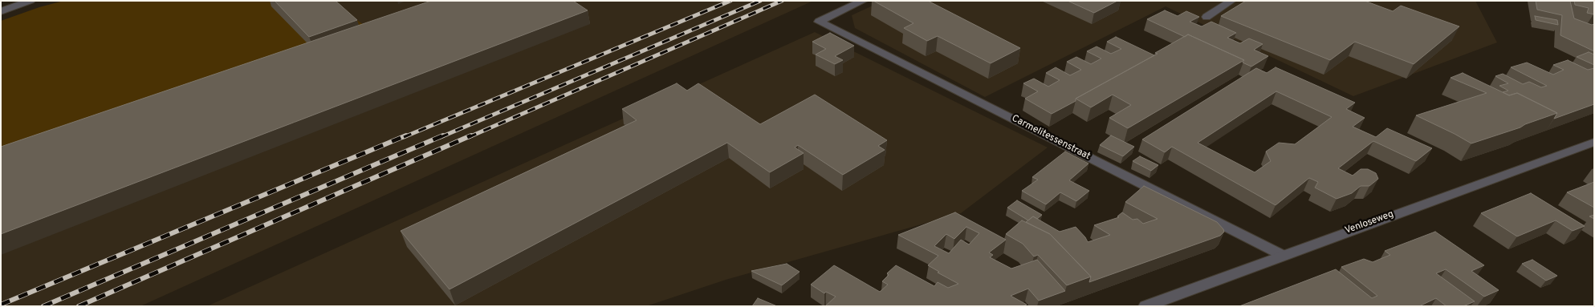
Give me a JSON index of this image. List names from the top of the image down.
{
  "streets": {
    "street": ["Carmelitessenstraat", "Venloseweg"]
  },
  "crossings": [
    ["Carmelitessenstraat", "Venloseweg"]
  ]
}
